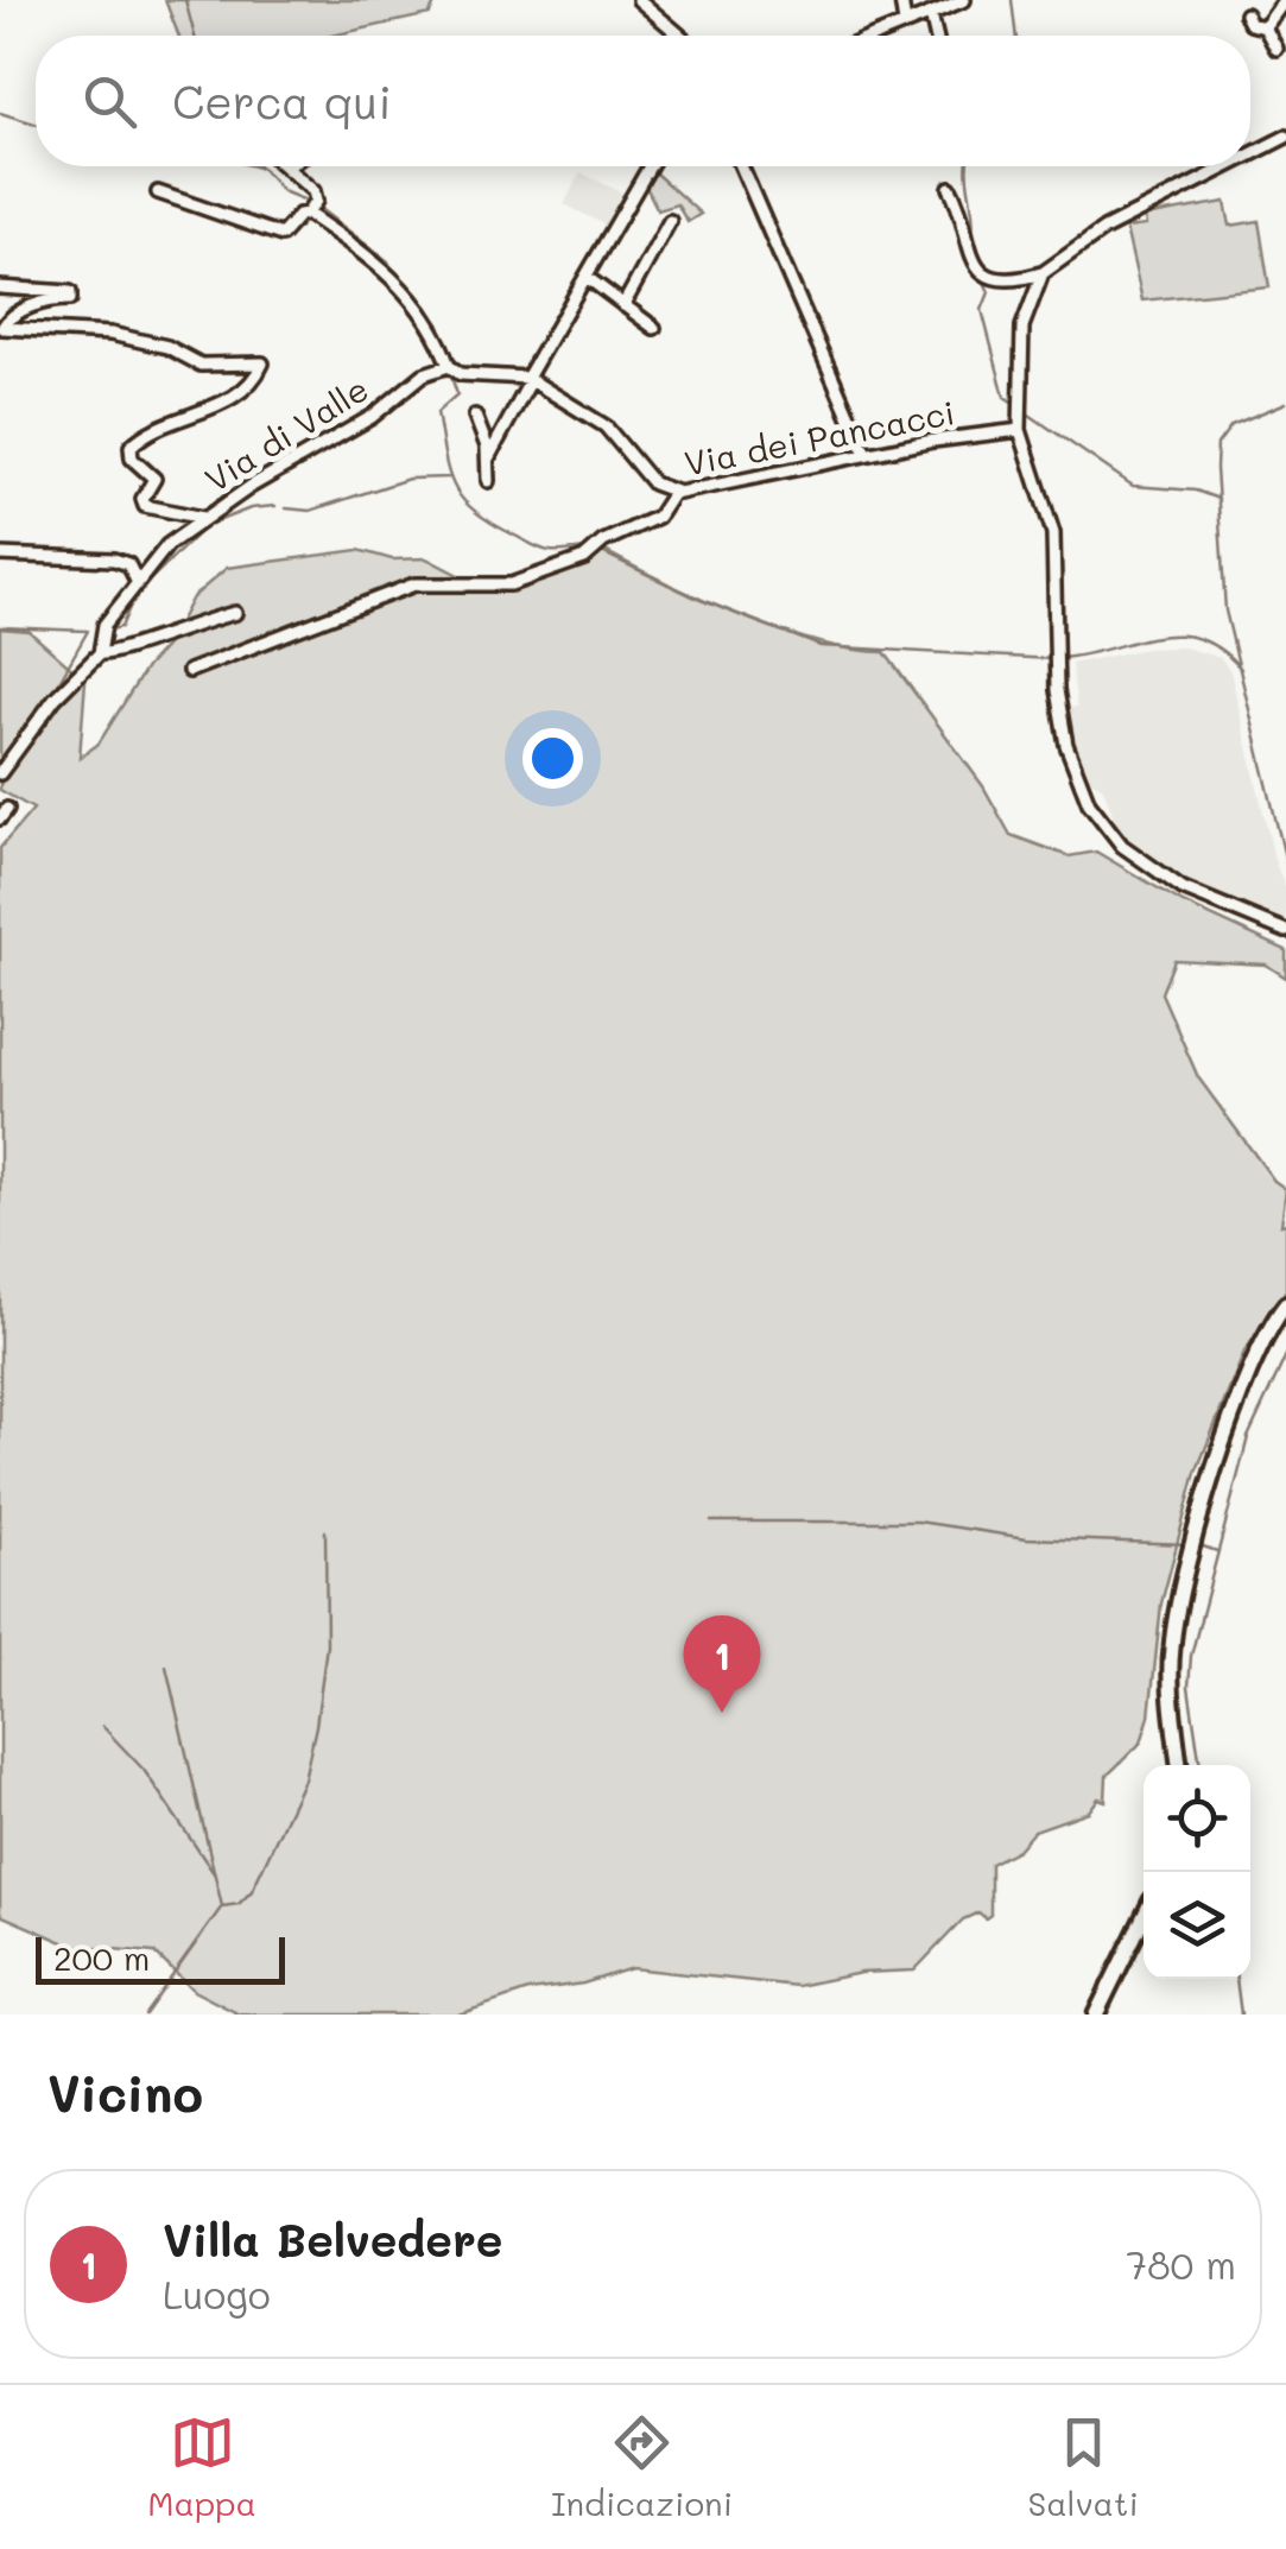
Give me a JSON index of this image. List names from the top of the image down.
{
  "streets": {
    "street": ["Via di Valle", "Via dei Pancacci"]
  },
  "scale_bar": "200 m",
  "page": {
    "search": "Cerca qui",
    "pins": "1",
    "scale": "200 m",
    "heading": "Vicino",
    "list": [
      {
        "mark": "1",
        "name": "Villa Belvedere",
        "note": "Luogo",
        "value": "780 m"
      }
    ],
    "nav": ["Mappa", "Indicazioni", "Salvati"]
  }
}
